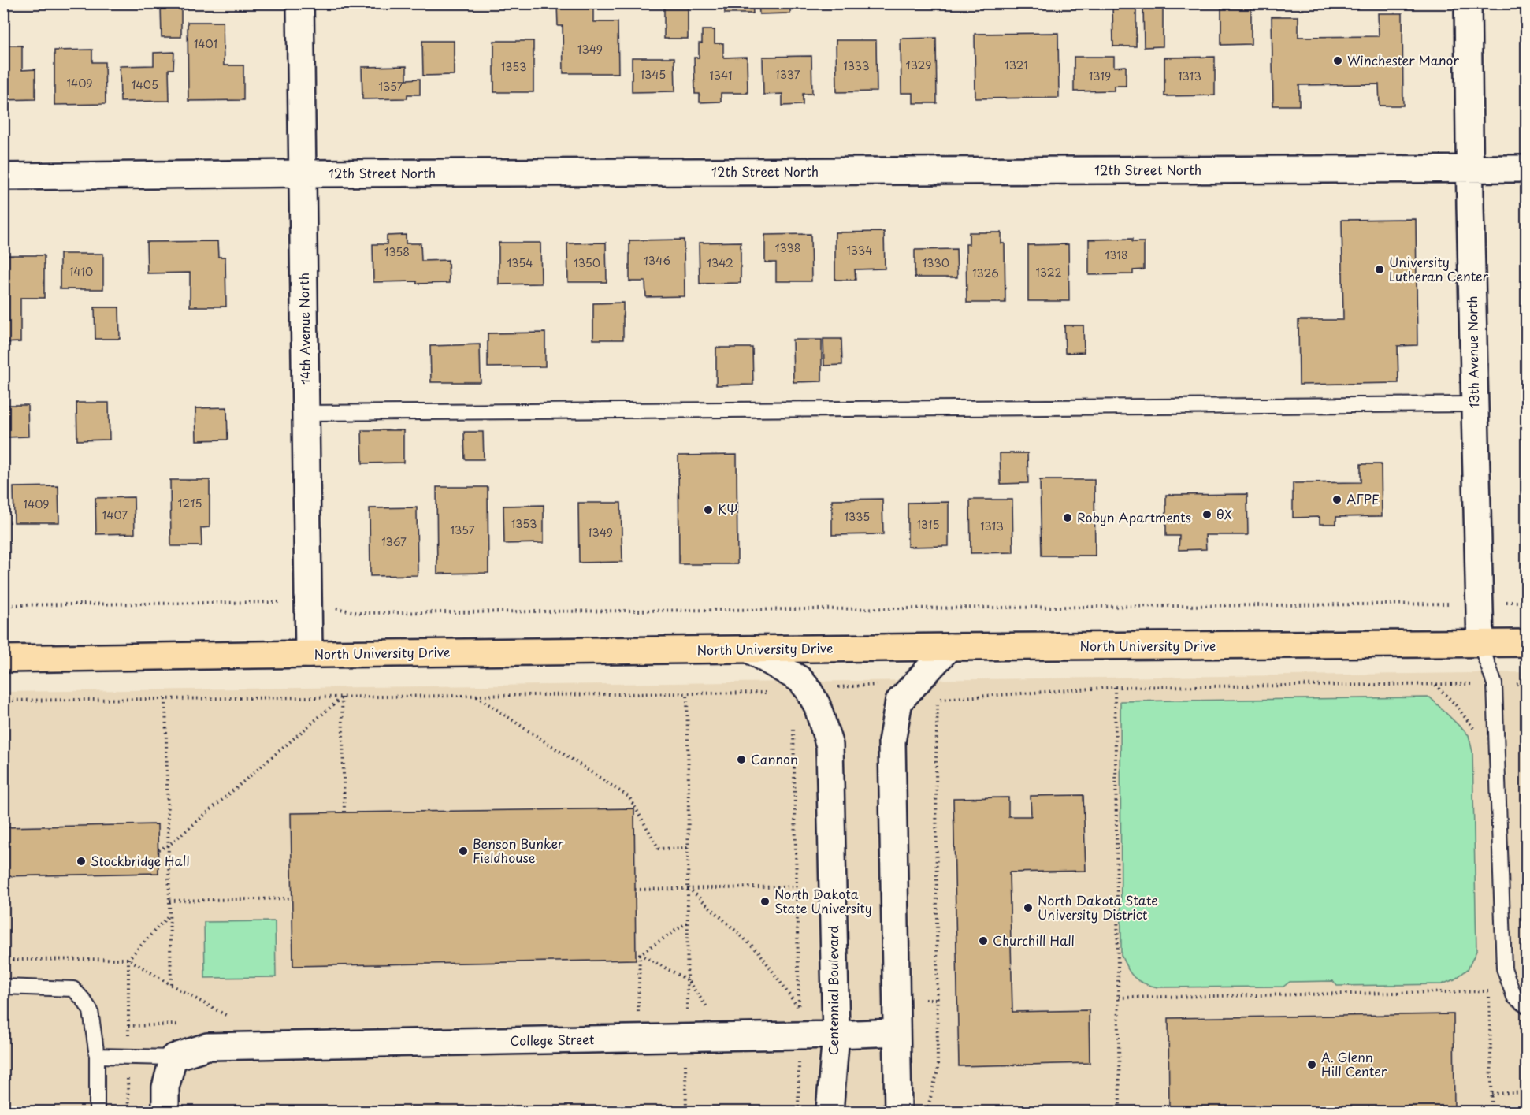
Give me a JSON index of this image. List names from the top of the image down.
{
  "streets": {
    "main road": ["North University Drive"],
    "street": [
      "12th Street North",
      "14th Avenue North",
      "13th Avenue North",
      "Centennial Boulevard",
      "College Street"
    ]
  },
  "crossings": [
    ["12th Street North", "14th Avenue North"],
    ["12th Street North", "13th Avenue North"],
    ["14th Avenue North", "North University Drive"],
    ["13th Avenue North", "North University Drive"],
    ["North University Drive", "Centennial Boulevard"],
    ["Centennial Boulevard", "College Street"]
  ],
  "places": [
    "Winchester Manor",
    "University Lutheran Center",
    "ΑΓΡΕ",
    "ΚΨ",
    "θΧ",
    "Robyn Apartments",
    "Cannon",
    "Benson Bunker Fieldhouse",
    "Stockbridge Hall",
    "North Dakota State University",
    "North Dakota State University District",
    "Churchill Hall",
    "A. Glenn Hill Center"
  ],
  "house_numbers": [
    "1401",
    "1349",
    "1329",
    "1321",
    "1333",
    "1353",
    "1345",
    "1337",
    "1341",
    "1319",
    "1313",
    "1409",
    "1405",
    "1357",
    "1338",
    "1334",
    "1358",
    "1318",
    "1346",
    "1354",
    "1350",
    "1342",
    "1330",
    "1410",
    "1322",
    "1326",
    "1215",
    "1409",
    "1407",
    "1335",
    "1353",
    "1315",
    "1313",
    "1357",
    "1349",
    "1367"
  ]
}
